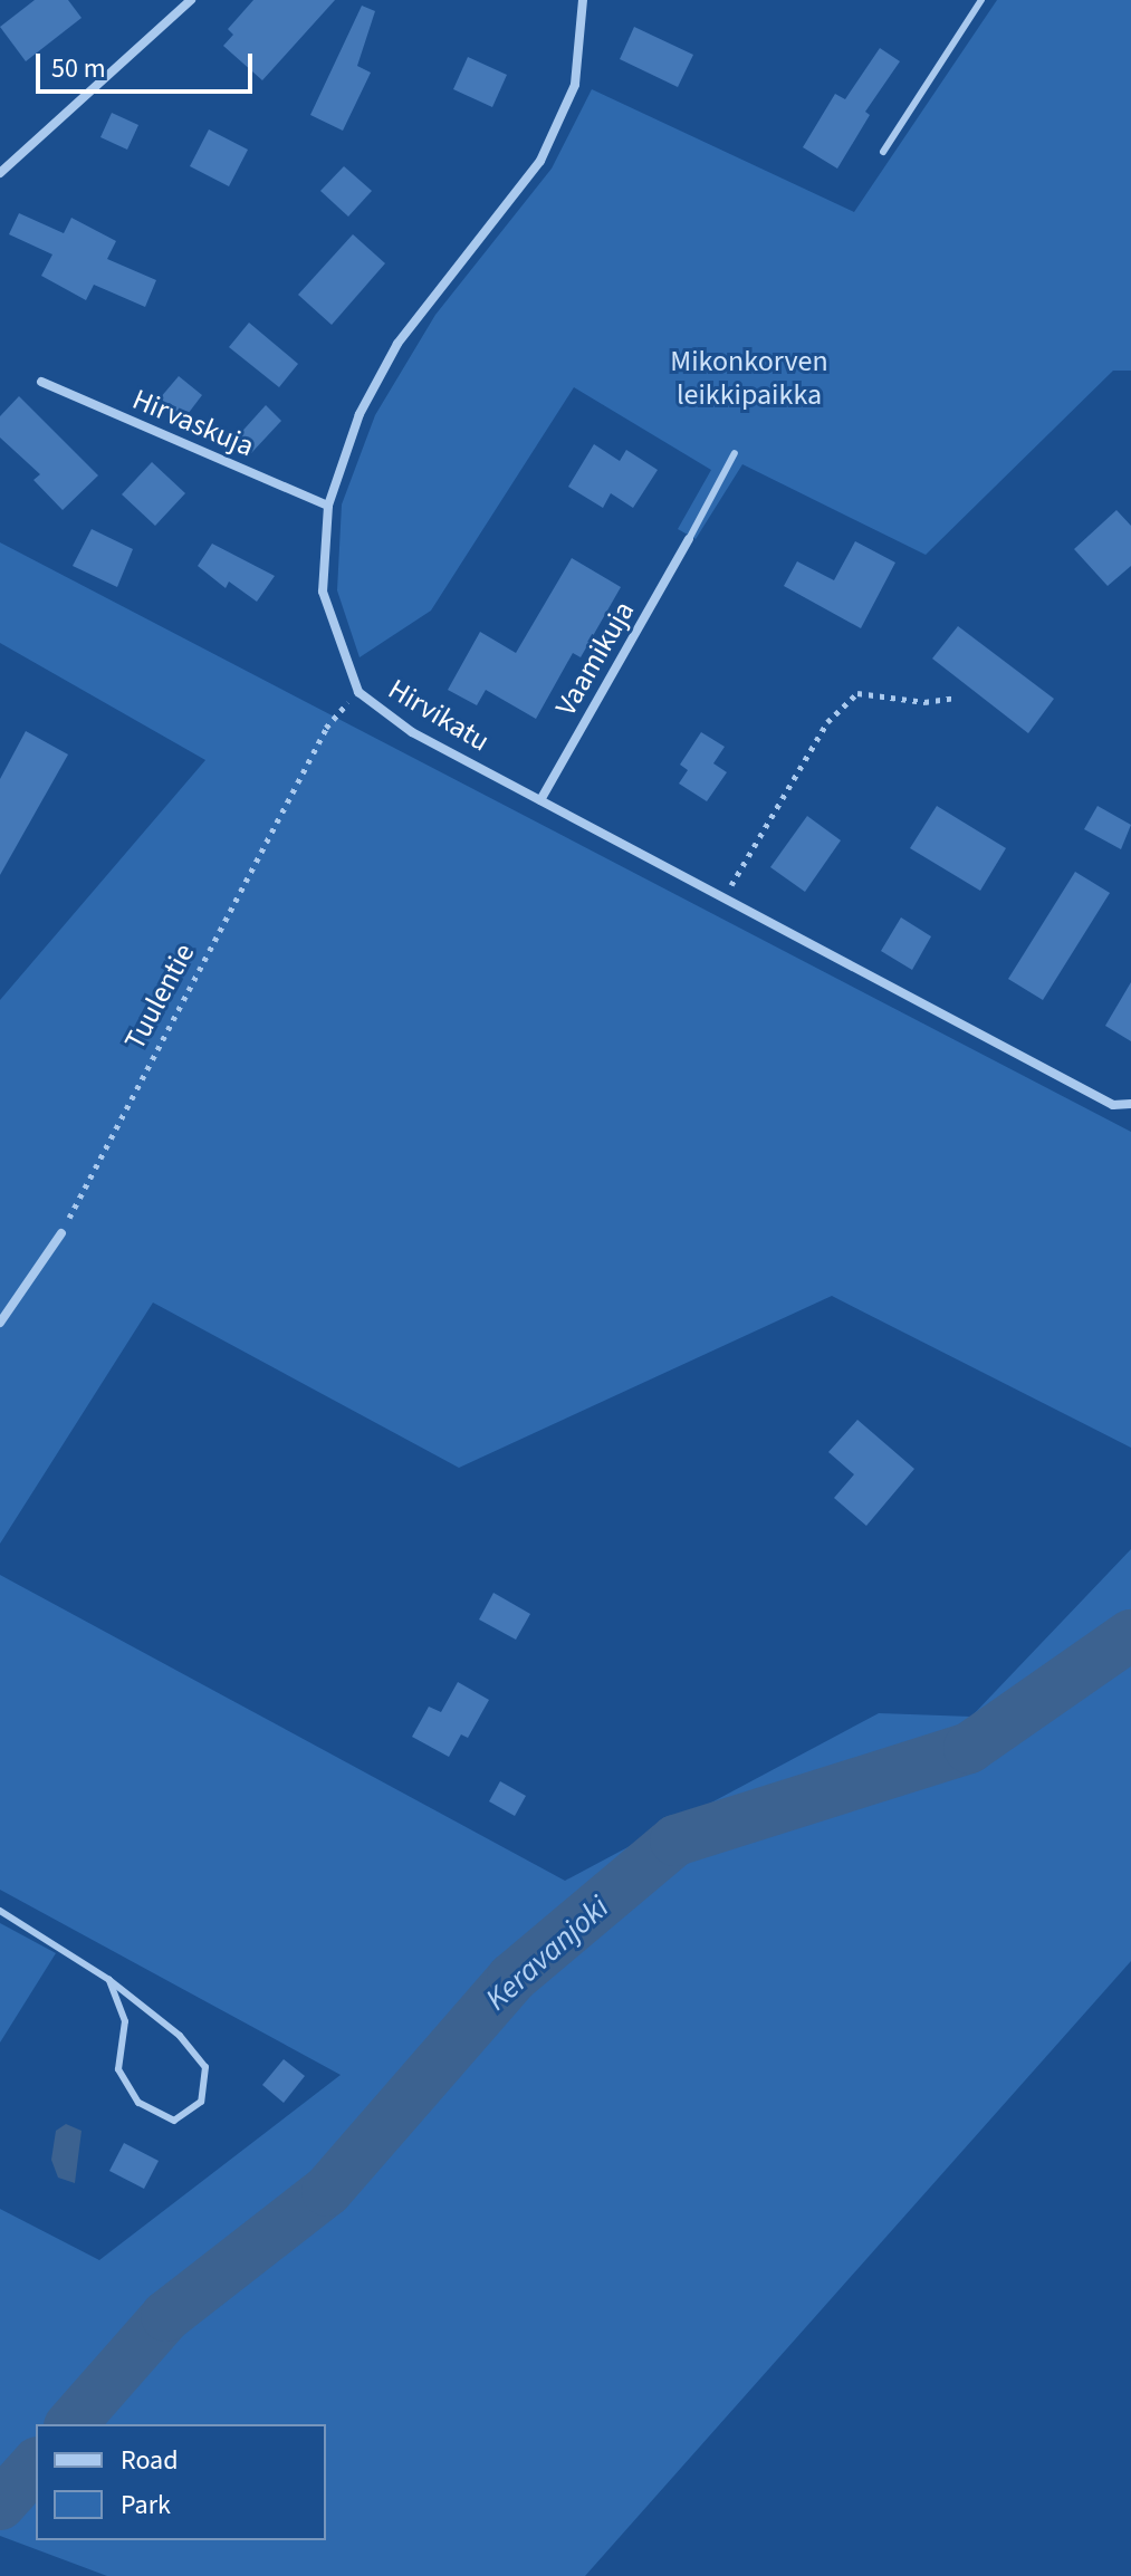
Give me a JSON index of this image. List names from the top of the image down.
{
  "streets": {
    "street": ["Hirvaskuja", "Vaamikuja", "Hirvikatu"],
    "path": ["Tuulentie"]
  },
  "crossings": [
    ["Hirvaskuja", "Hirvikatu"],
    ["Vaamikuja", "Hirvikatu"],
    ["Hirvikatu", "Tuulentie"]
  ],
  "water": ["Keravanjoki"],
  "parks": ["Mikonkorven leikkipaikka"],
  "legend": ["Road", "Park"],
  "scale_bar": "50 m"
}
